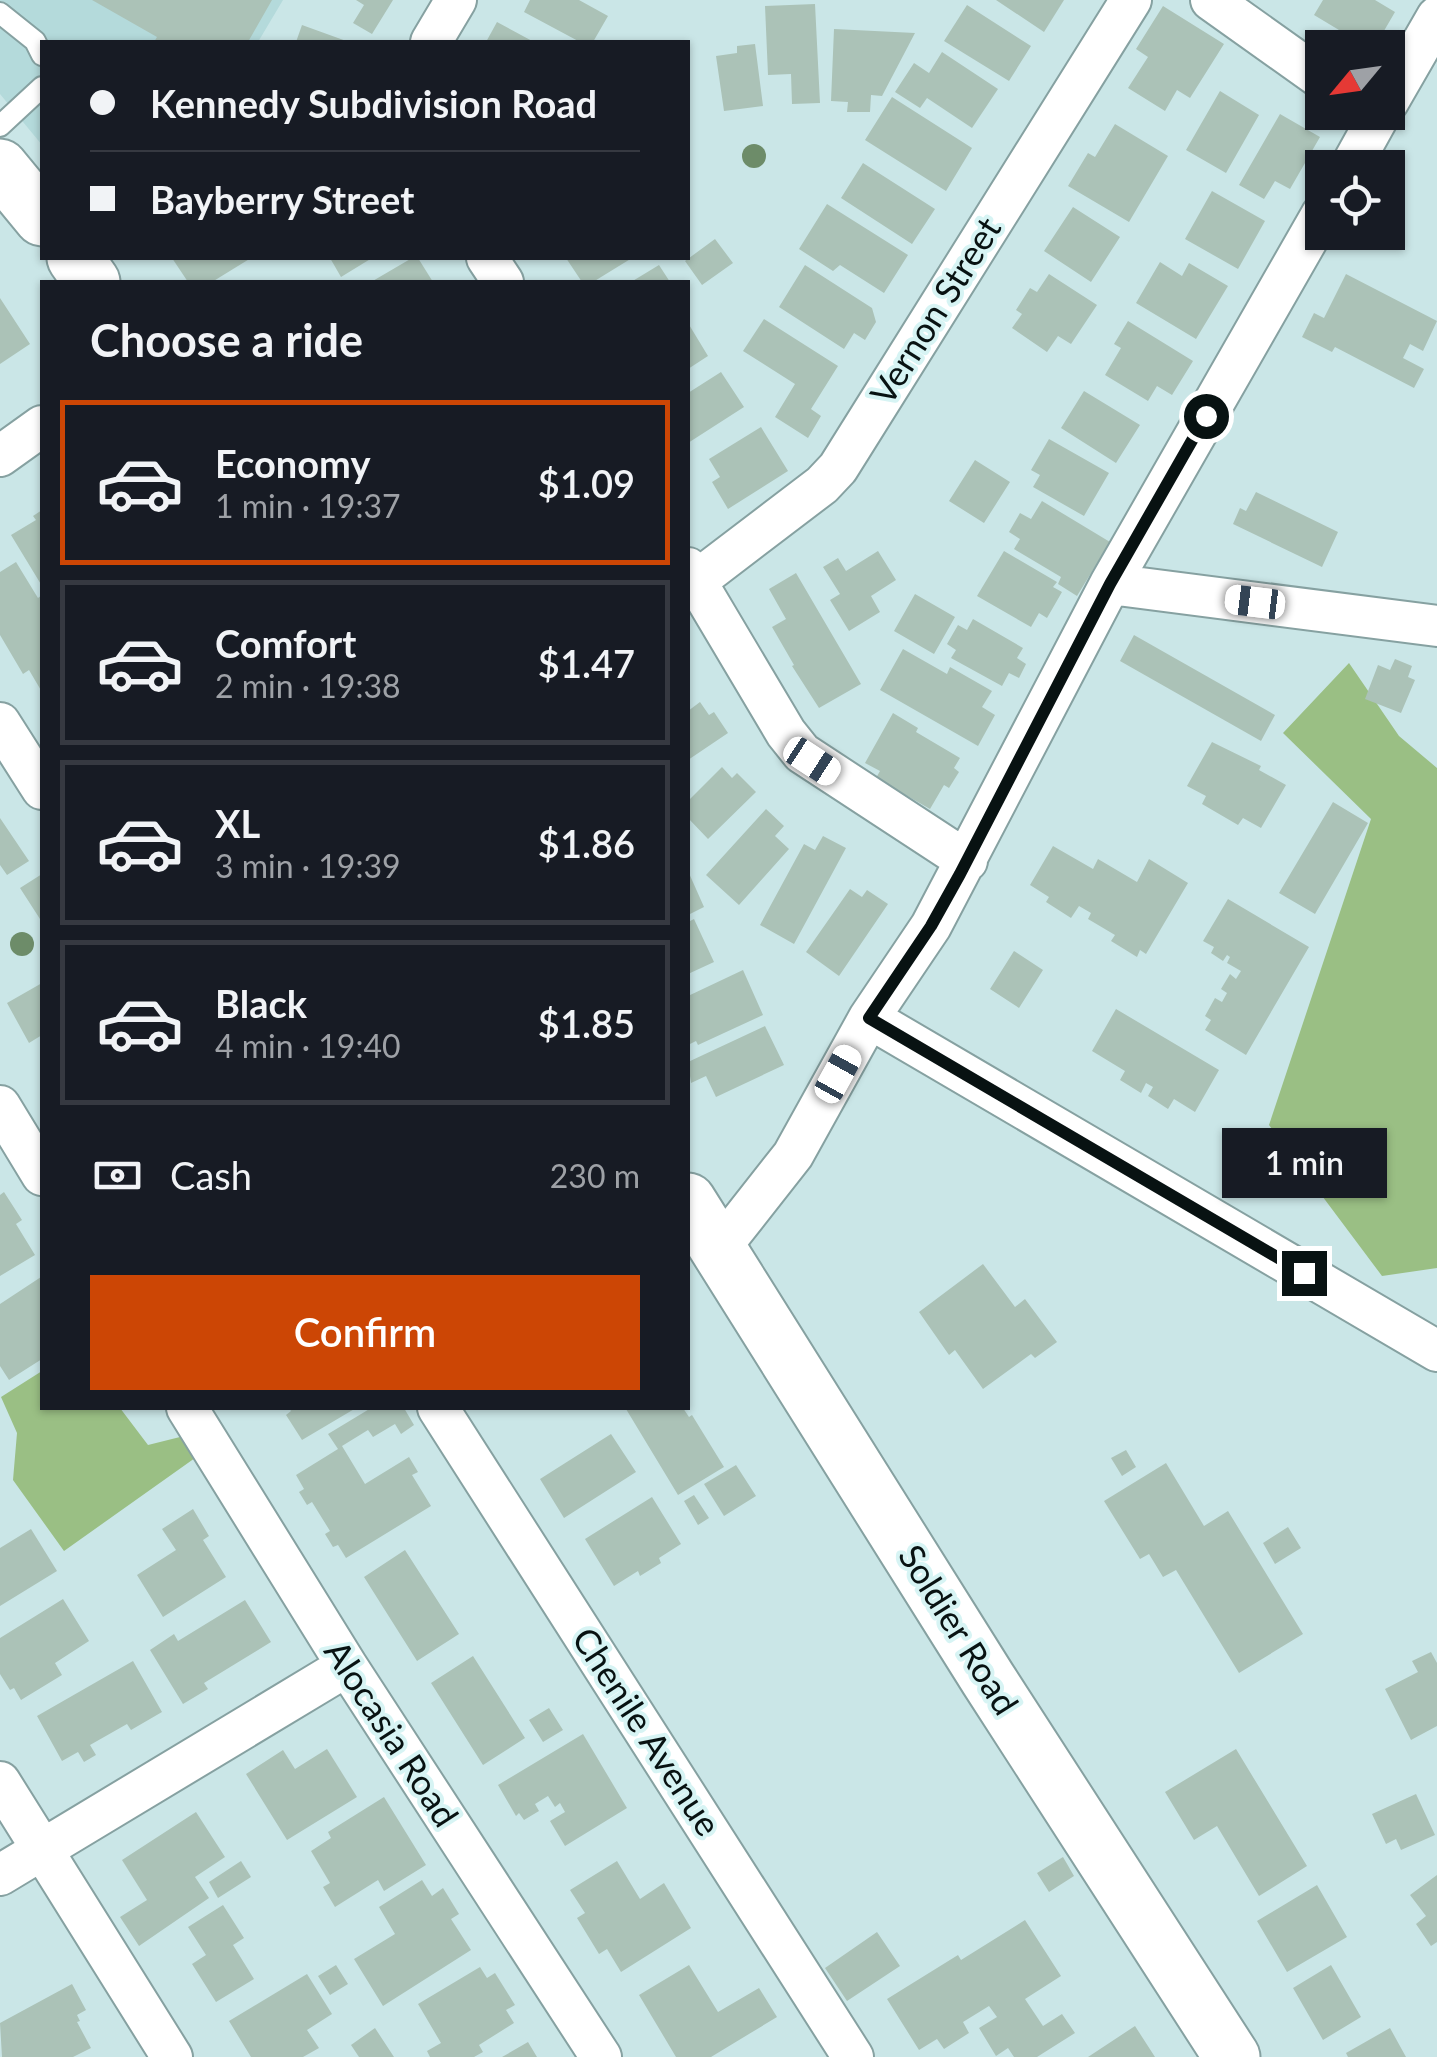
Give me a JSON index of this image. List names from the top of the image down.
{
  "streets": {
    "main road": ["Soldier Road"],
    "street": ["Vernon Street", "Chenile Avenue", "Alocasia Road"]
  },
  "north": "bottom left",
  "page": {
    "banner": ["Kennedy Subdivision Road", "Bayberry Street"],
    "heading": "Choose a ride",
    "list": [
      {
        "name": "Economy",
        "note": "1 min · 19:37",
        "value": "$1.09"
      },
      {
        "name": "Comfort",
        "note": "2 min · 19:38",
        "value": "$1.47"
      },
      {
        "name": "XL",
        "note": "3 min · 19:39",
        "value": "$1.86"
      },
      {
        "name": "Black",
        "note": "4 min · 19:40",
        "value": "$1.85"
      }
    ],
    "pay": ["Cash", "230 m"],
    "bubble": "1 min",
    "buttons": "Confirm"
  }
}
